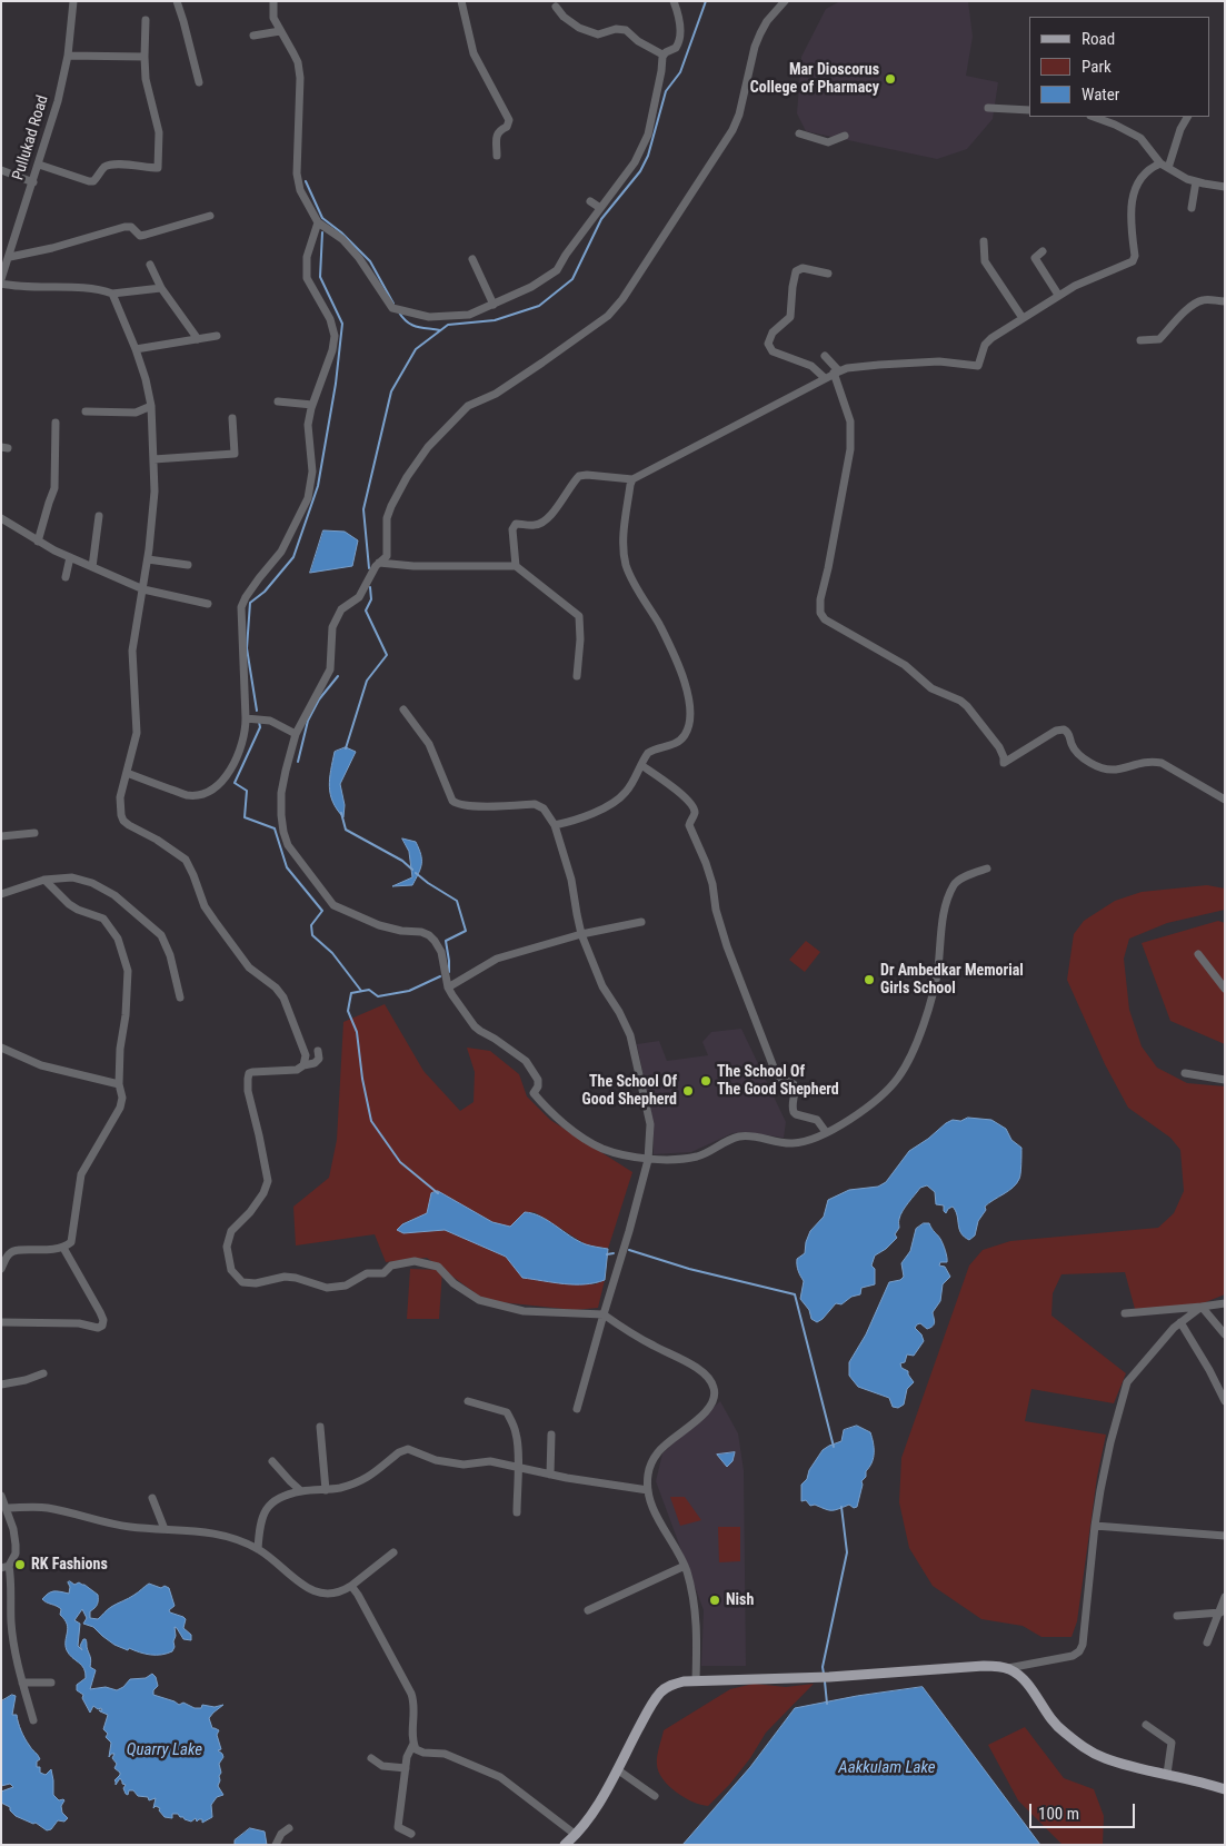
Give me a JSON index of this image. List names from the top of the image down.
{
  "streets": {
    "street": ["Pullukad Road"]
  },
  "water": ["Quarry Lake", "Aakkulam Lake"],
  "places": [
    "Mar Dioscorus College of Pharmacy",
    "Dr Ambedkar Memorial Girls School",
    "The School Of The Good Shepherd",
    "The School Of Good Shepherd",
    "RK Fashions",
    "Nish"
  ],
  "legend": ["Road", "Park", "Water"],
  "scale_bar": "100 m"
}
